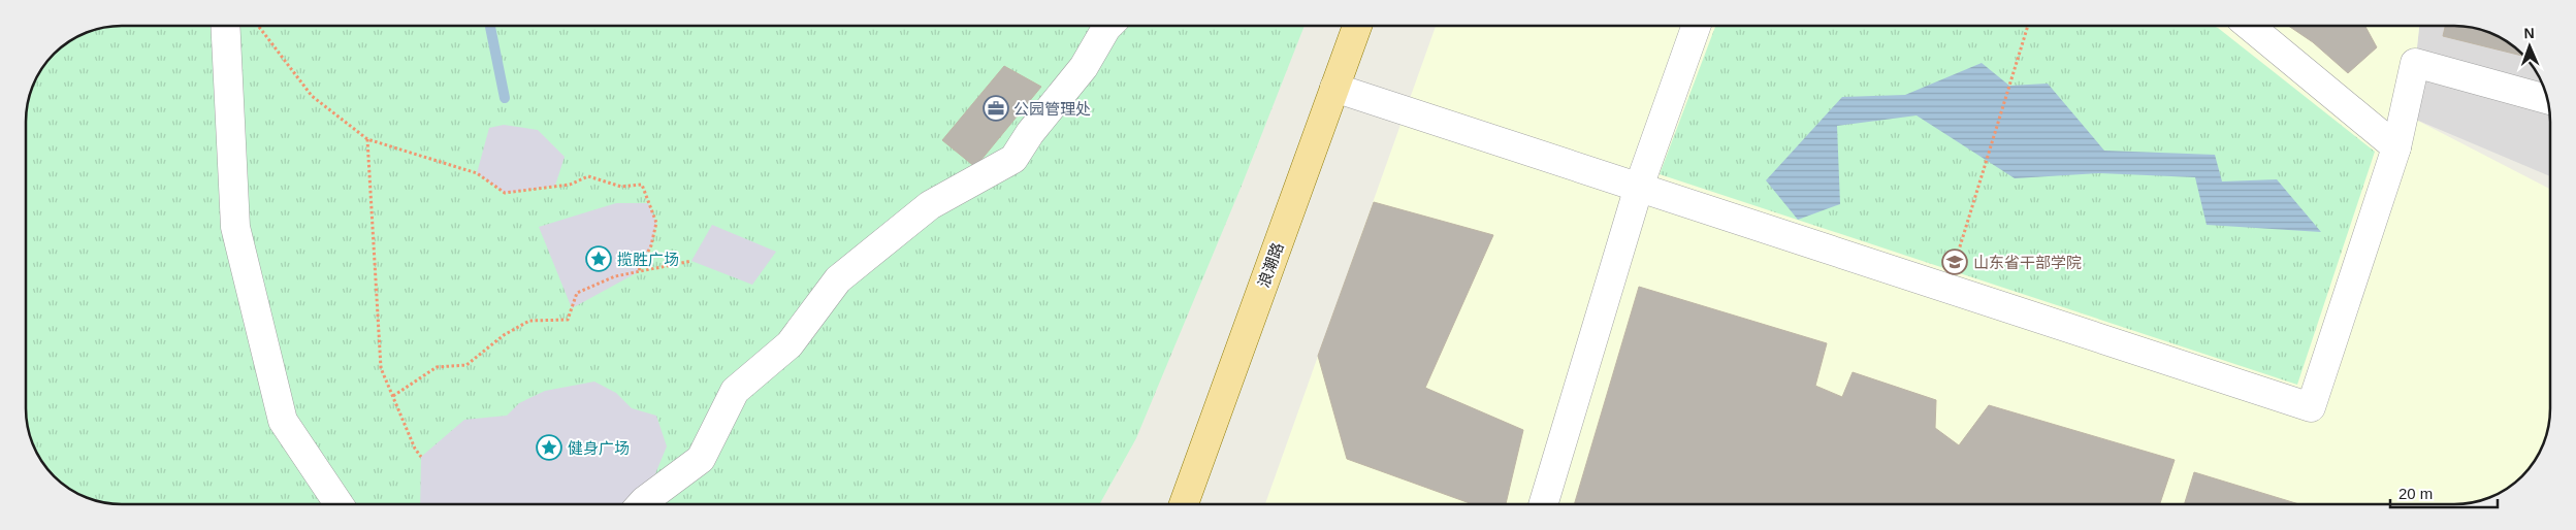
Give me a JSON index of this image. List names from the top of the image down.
{
  "streets": {
    "main road": ["浪潮路"]
  },
  "places": {
    "office": ["公园管理处"],
    "place": ["揽胜广场", "健身广场"],
    "school or university": ["山东省干部学院"]
  },
  "scale_bar": "20 m",
  "north": "top"
}
